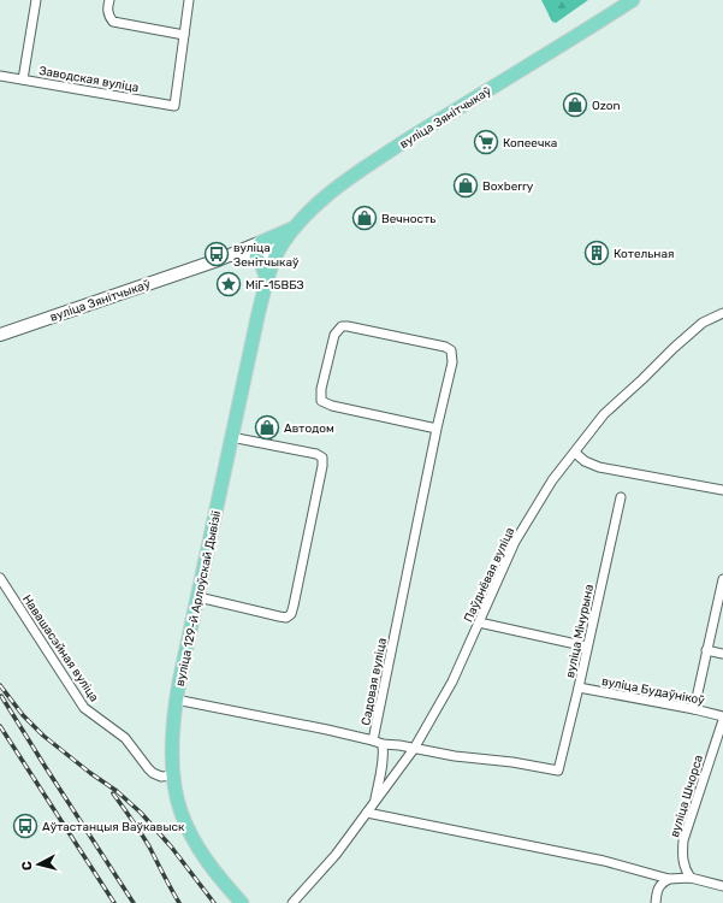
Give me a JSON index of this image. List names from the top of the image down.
{
  "streets": {
    "main road": ["вуліца Зянітчыкаў", "вуліца 129-й Арлоўскай Дывізіі"],
    "street": [
      "Заводская вуліца",
      "Паўднёвая вуліца",
      "вуліца Мічурына",
      "Навашасэйная вуліца",
      "Садовая вуліца",
      "вуліца Будаўнікоў",
      "вуліца Шчорса"
    ]
  },
  "crossings": [
    ["вуліца Зянітчыкаў", "вуліца 129-й Арлоўскай Дывізіі"],
    ["Паўднёвая вуліца", "вуліца Мічурына"],
    ["вуліца 129-й Арлоўскай Дывізіі", "Навашасэйная вуліца"],
    ["вуліца 129-й Арлоўскай Дывізіі", "Садовая вуліца"],
    ["вуліца Мічурына", "вуліца Будаўнікоў"],
    ["вуліца Будаўнікоў", "вуліца Шчорса"]
  ],
  "places": {
    "shop": [
      "Ozon",
      "Boxberry",
      "Вечность",
      "Автодом"
    ],
    "supermarket": ["Копеечка"],
    "building": ["Котельная"],
    "bus stop": ["вуліца Зенітчыкаў", "Аўтастанцыя Ваўкавыск"],
    "place": ["МіГ-15ВБЗ"]
  },
  "north": "left"
}
